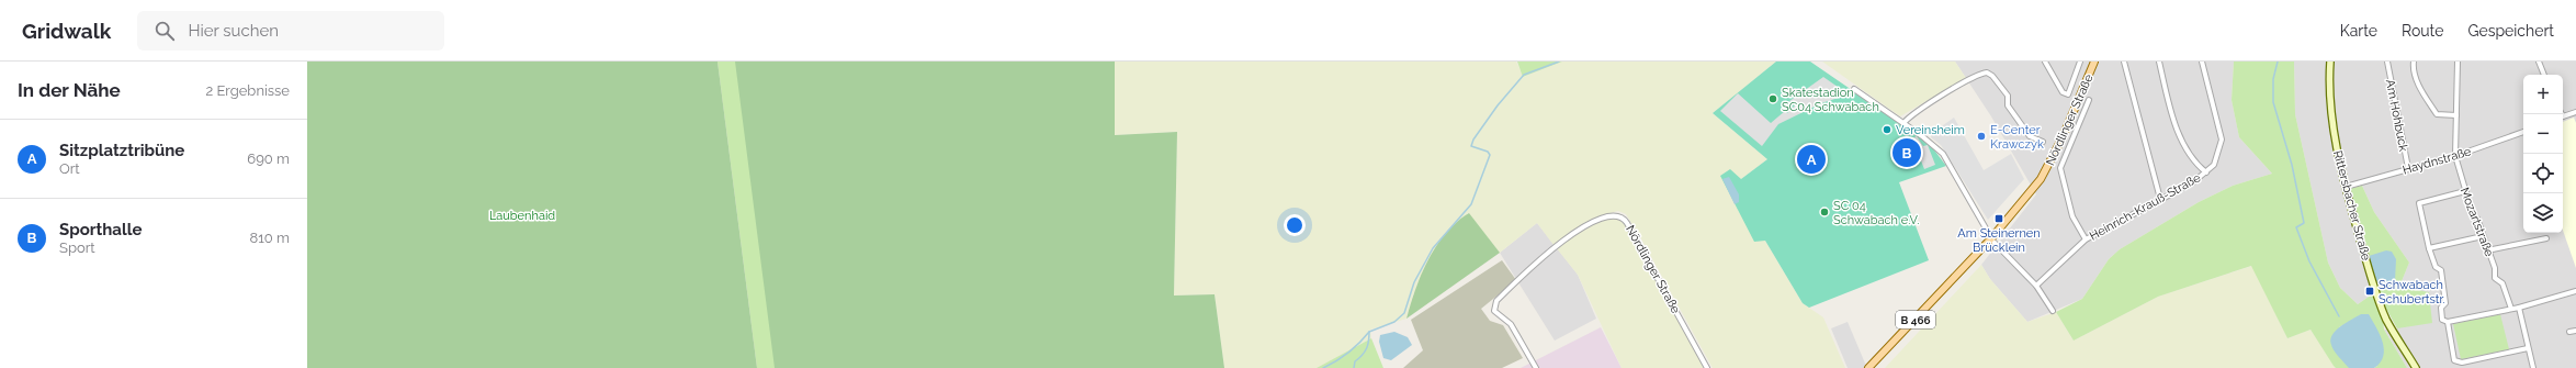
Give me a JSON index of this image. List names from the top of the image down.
{
  "streets": {
    "main road": ["Nördlinger Straße", "Rittersbacher Straße", "B 466"],
    "street": [
      "Am Hohbuck",
      "Haydnstraße",
      "Heinrich-Krauß-Straße",
      "Mozartstraße"
    ]
  },
  "crossings": [
    ["Am Hohbuck", "Haydnstraße"],
    ["Haydnstraße", "Rittersbacher Straße"],
    ["Haydnstraße", "Mozartstraße"]
  ],
  "parks": ["Laubenhaid"],
  "places": {
    "other": [
      "Skatestadion SC04 Schwabach",
      "Vereinsheim",
      "E-Center Krawczyk",
      "SC 04 Schwabach e.V."
    ],
    "transit": ["Am Steinernen Brücklein", "Schwabach Schubertstr."]
  },
  "page": {
    "header": "Gridwalk",
    "search": "Hier suchen",
    "nav": ["Karte", "Route", "Gespeichert"],
    "heading": ["In der Nähe", "2 Ergebnisse"],
    "map_buttons": ["+", "−"],
    "list": [
      {
        "mark": "A",
        "name": "Sitzplatztribüne",
        "note": "Ort",
        "value": "690 m"
      },
      {
        "mark": "B",
        "name": "Sporthalle",
        "note": "Sport",
        "value": "810 m"
      }
    ],
    "pins": ["B", "A"]
  }
}
